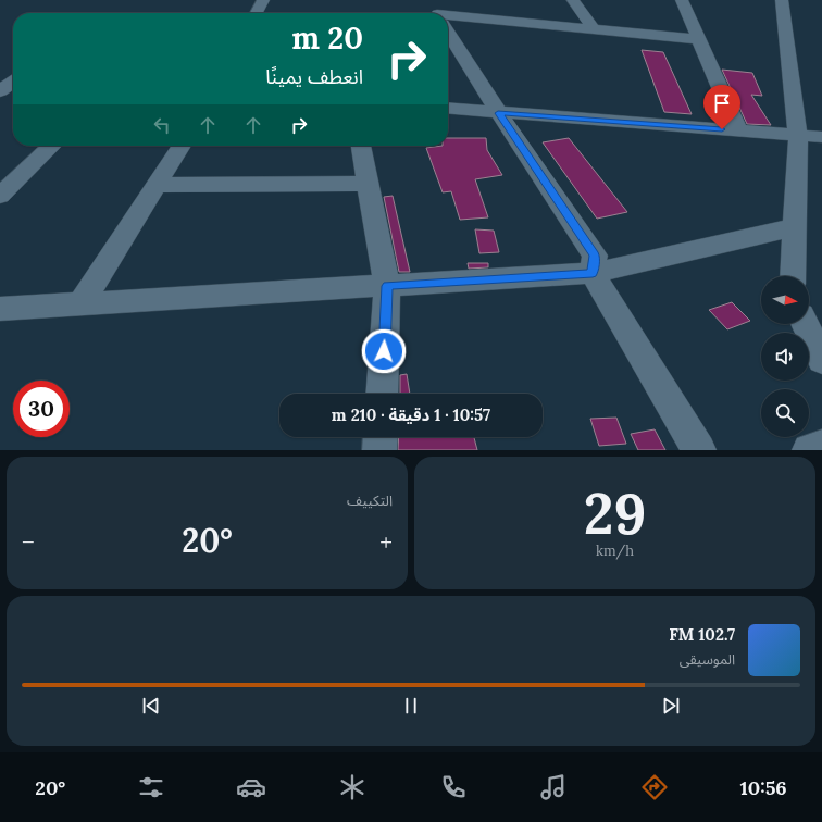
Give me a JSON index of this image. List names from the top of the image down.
{
  "north": "right",
  "page": {
    "turn": ["20 m", "انعطف يمينًا"],
    "limit": "30",
    "trip": "10:57 · 1 دقيقة · 210 m",
    "tile": [
      ["29", "km/h"],
      "التكييف"
    ],
    "heat": ["−", "20°", "+"],
    "song": ["102.7 FM", "الموسيقى"],
    "tabs": ["10:56", "20°"]
  }
}
